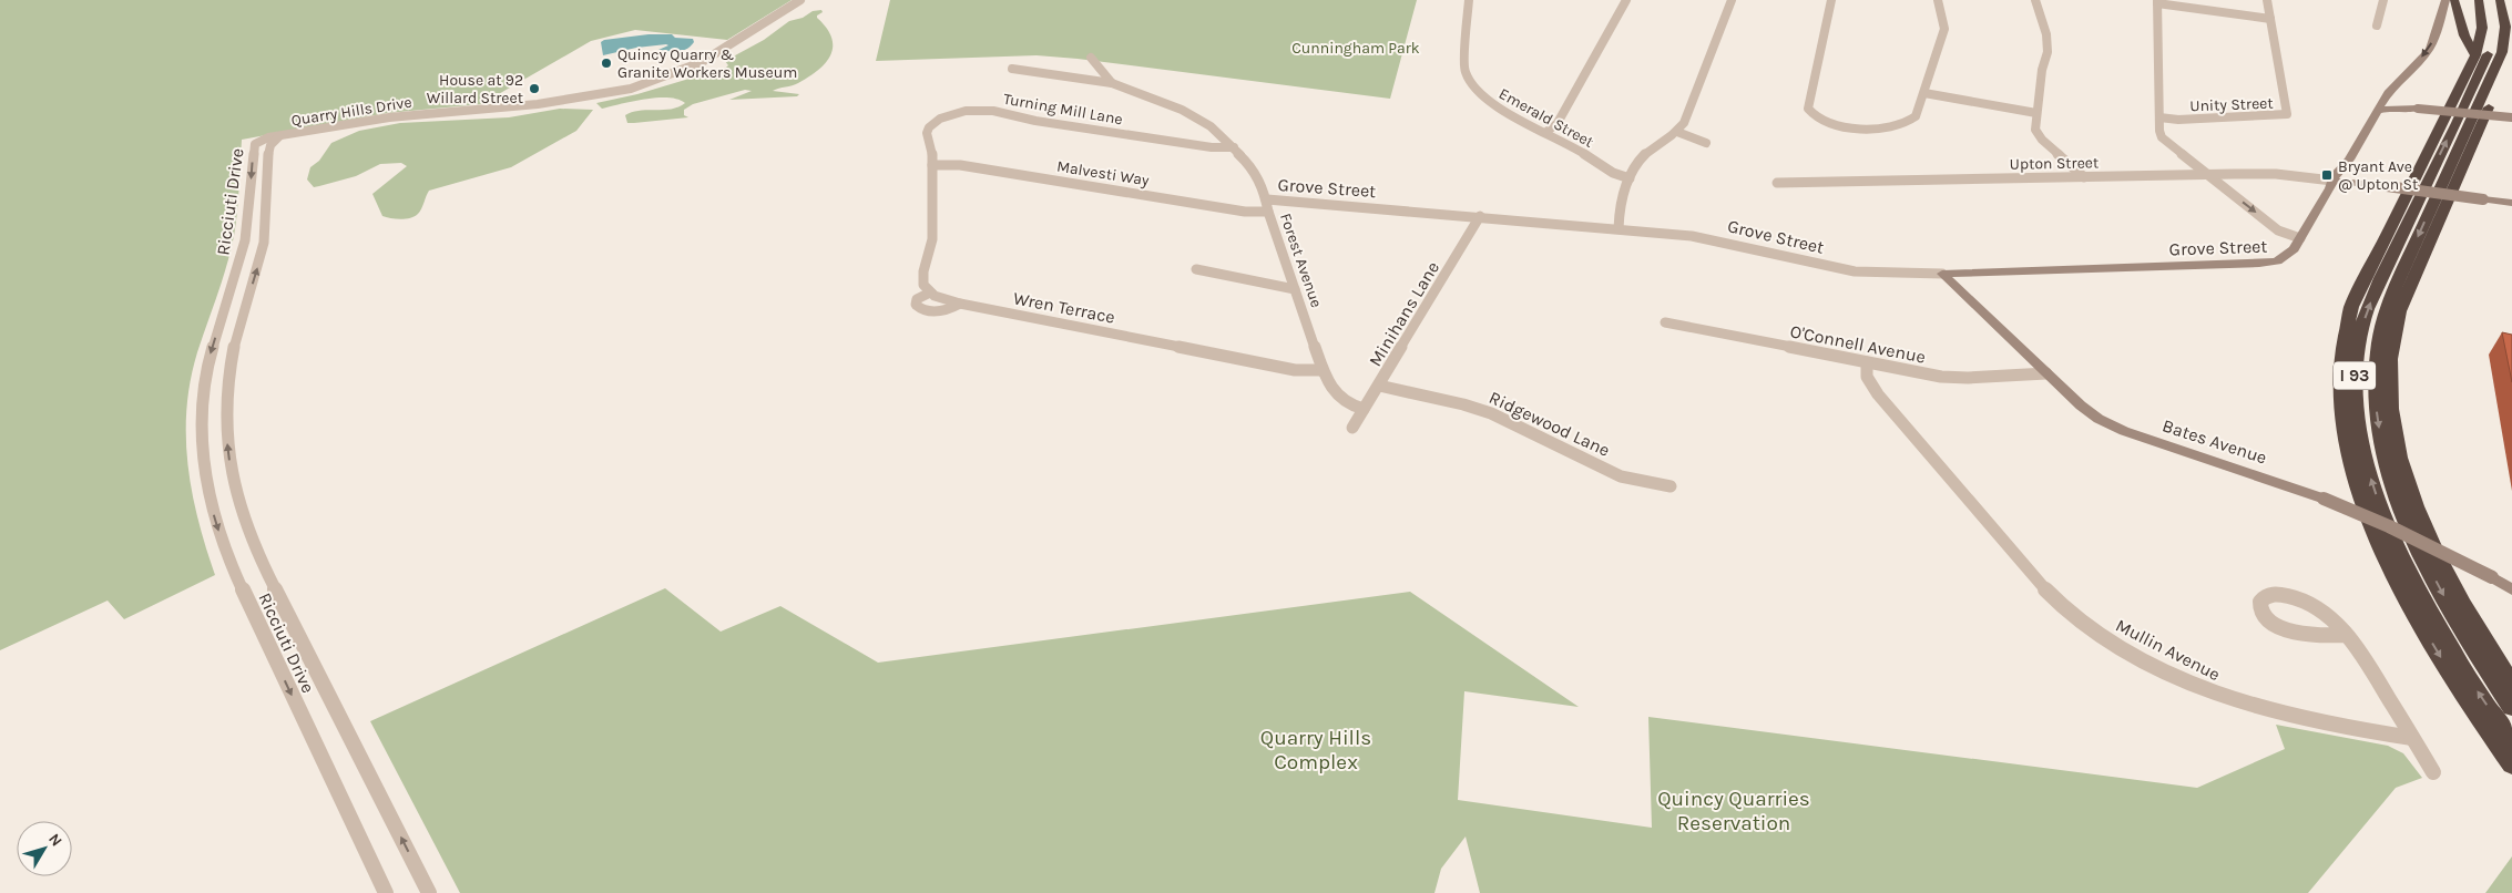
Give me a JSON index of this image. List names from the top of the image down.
{
  "streets": {
    "highway": ["I 93"],
    "main road": ["Grove Street", "Bates Avenue"],
    "street": [
      "Unity Street",
      "Turning Mill Lane",
      "Quarry Hills Drive",
      "Emerald Street",
      "Upton Street",
      "Malvesti Way",
      "Ricciuti Drive",
      "Forest Avenue",
      "Wren Terrace",
      "Minihans Lane",
      "O'Connell Avenue",
      "Ridgewood Lane",
      "Mullin Avenue"
    ]
  },
  "crossings": [
    ["Turning Mill Lane", "Malvesti Way"],
    ["Turning Mill Lane", "Forest Avenue"],
    ["Quarry Hills Drive", "Ricciuti Drive"],
    ["Malvesti Way", "Forest Avenue"],
    ["Grove Street", "Forest Avenue"],
    ["Grove Street", "Minihans Lane"],
    ["Grove Street", "Bates Avenue"],
    ["Forest Avenue", "Wren Terrace"],
    ["Forest Avenue", "Minihans Lane"],
    ["Minihans Lane", "Ridgewood Lane"],
    ["O'Connell Avenue", "Bates Avenue"],
    ["O'Connell Avenue", "Mullin Avenue"]
  ],
  "parks": ["Cunningham Park", "Quarry Hills Complex", "Quincy Quarries Reservation"],
  "places": {
    "other": ["Quincy Quarry & Granite Workers Museum", "House at 92 Willard Street"],
    "transit": ["Bryant Ave @ Upton St"]
  },
  "north": "top right"
}
